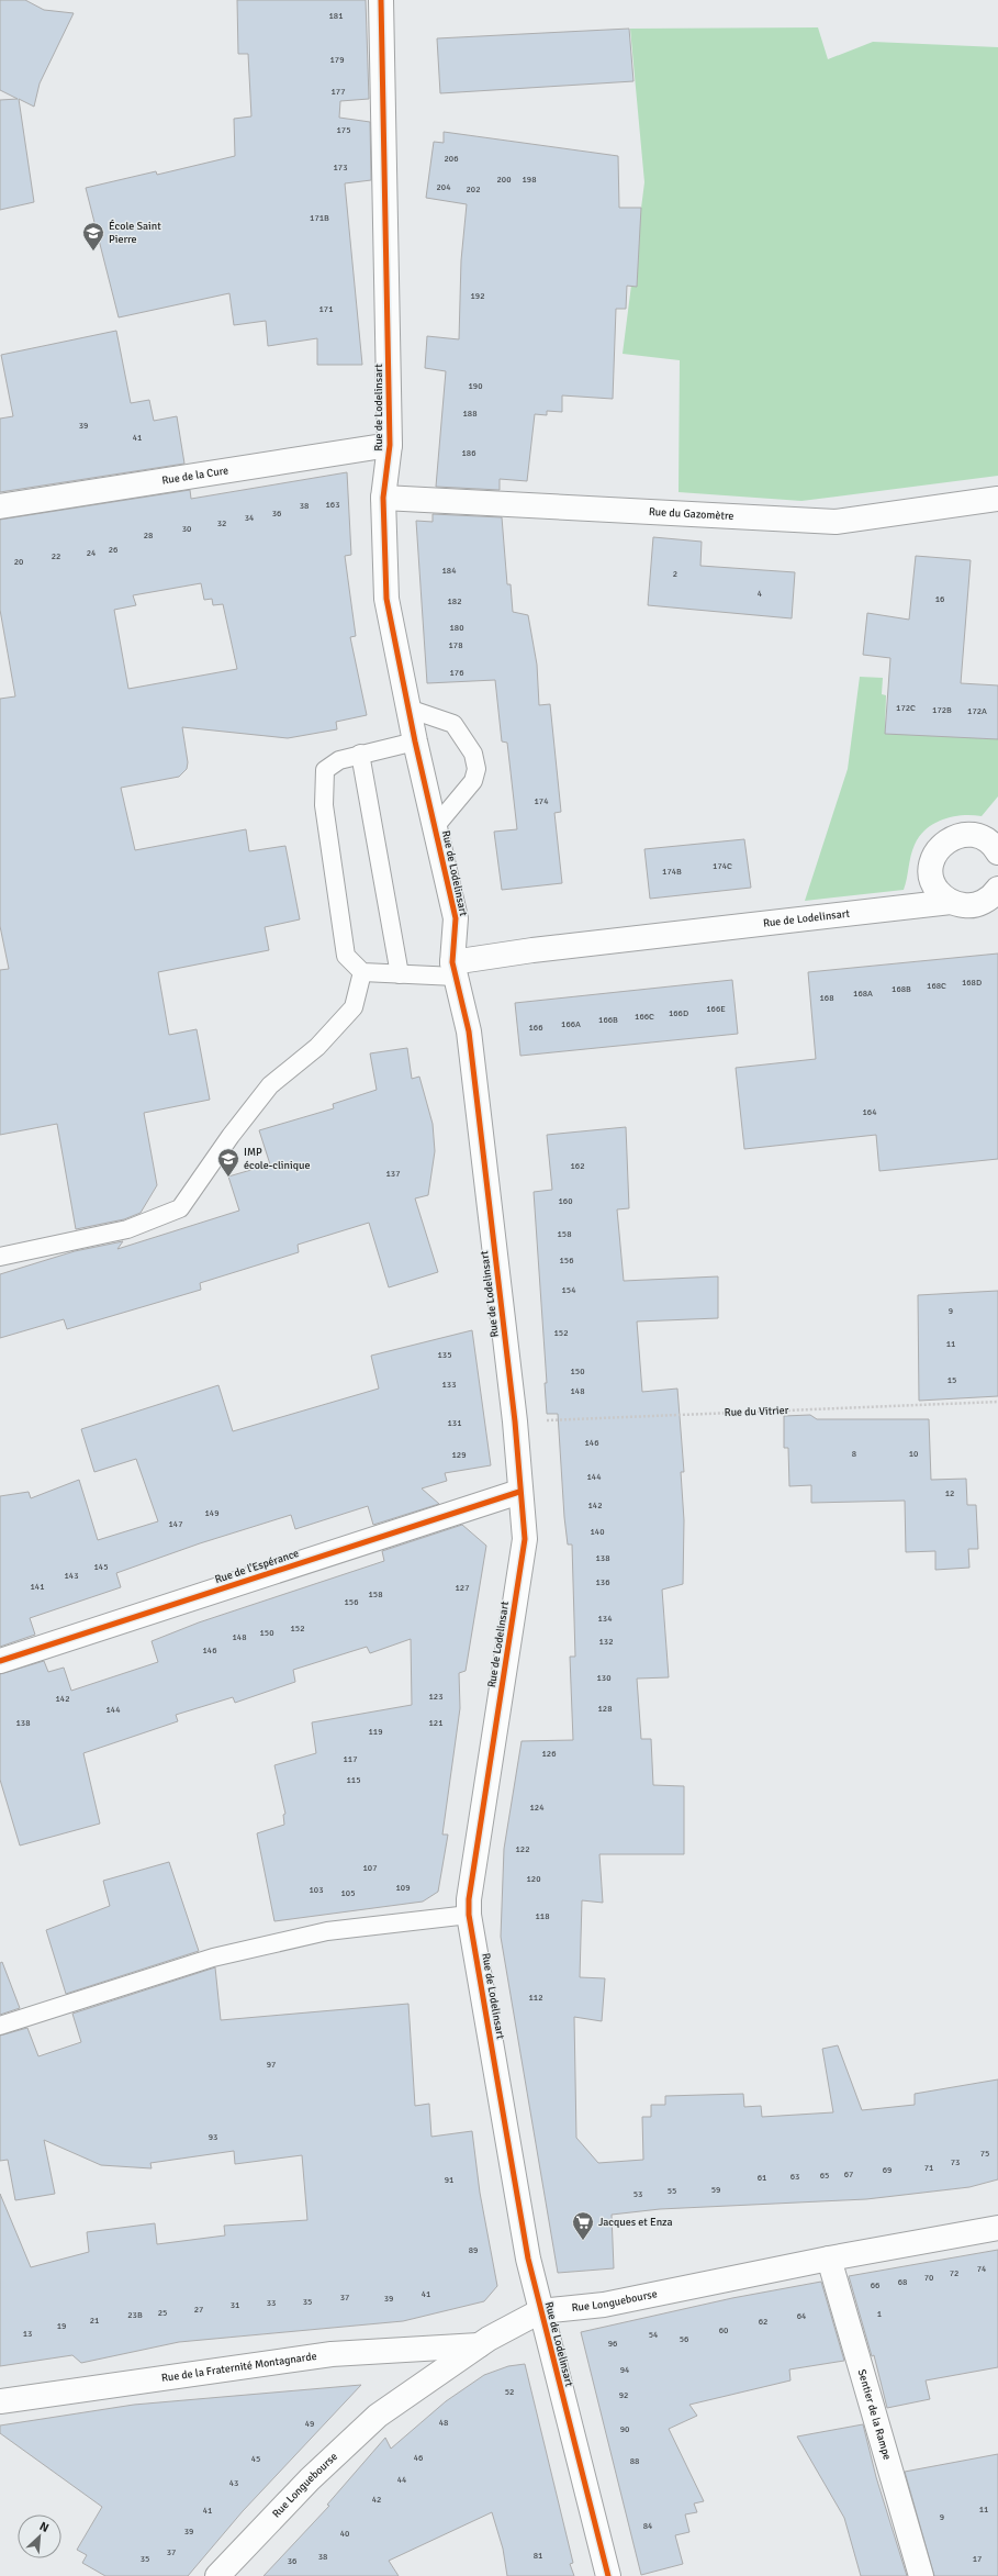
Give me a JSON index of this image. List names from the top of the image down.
{
  "streets": {
    "street": [
      "Rue de Lodelinsart",
      "Rue de la Cure",
      "Rue du Gazomètre",
      "Rue de l'Espérance",
      "Rue Longuebourse",
      "Rue de la Fraternité Montagnarde",
      "Sentier de la Rampe"
    ],
    "path": ["Rue du Vitrier"]
  },
  "crossings": [
    ["Rue de Lodelinsart", "Rue de la Cure"],
    ["Rue de Lodelinsart", "Rue du Gazomètre"],
    ["Rue de Lodelinsart", "Rue du Vitrier"],
    ["Rue de Lodelinsart", "Rue de l'Espérance"],
    ["Rue de Lodelinsart", "Rue Longuebourse"],
    ["Rue Longuebourse", "Rue de la Fraternité Montagnarde"],
    ["Rue Longuebourse", "Sentier de la Rampe"]
  ],
  "places": {
    "school or university": ["École Saint Pierre", "IMP école-clinique"],
    "supermarket": ["Jacques et Enza"]
  },
  "house_numbers": [
    "181",
    "179",
    "177",
    "175",
    "206",
    "173",
    "200",
    "198",
    "204",
    "202",
    "171B",
    "192",
    "171",
    "190",
    "188",
    "39",
    "41",
    "186",
    "163",
    "38",
    "36",
    "34",
    "32",
    "30",
    "28",
    "26",
    "24",
    "22",
    "20",
    "184",
    "2",
    "4",
    "16",
    "182",
    "180",
    "178",
    "176",
    "172C",
    "172B",
    "172A",
    "174",
    "174C",
    "174B",
    "168D",
    "168C",
    "168B",
    "168A",
    "168",
    "166E",
    "166D",
    "166C",
    "166B",
    "166A",
    "166",
    "164",
    "162",
    "137",
    "160",
    "158",
    "156",
    "154",
    "9",
    "152",
    "11",
    "135",
    "150",
    "15",
    "133",
    "148",
    "131",
    "146",
    "8",
    "10",
    "129",
    "144",
    "12",
    "142",
    "149",
    "147",
    "140",
    "138",
    "145",
    "143",
    "136",
    "141",
    "127",
    "158",
    "156",
    "134",
    "152",
    "150",
    "148",
    "132",
    "146",
    "130",
    "123",
    "142",
    "128",
    "144",
    "138",
    "121",
    "119",
    "126",
    "117",
    "115",
    "124",
    "122",
    "107",
    "120",
    "109",
    "103",
    "105",
    "118",
    "112",
    "97",
    "93",
    "75",
    "73",
    "71",
    "69",
    "67",
    "65",
    "63",
    "61",
    "91",
    "59",
    "55",
    "53",
    "89",
    "74",
    "72",
    "70",
    "68",
    "66",
    "41",
    "37",
    "39",
    "35",
    "33",
    "31",
    "27",
    "25",
    "1",
    "23B",
    "64",
    "21",
    "62",
    "19",
    "60",
    "13",
    "54",
    "56",
    "96",
    "94",
    "52",
    "92",
    "48",
    "49",
    "90",
    "46",
    "45",
    "88",
    "44",
    "43",
    "42",
    "11",
    "41",
    "9",
    "84",
    "39",
    "40",
    "37",
    "81",
    "38",
    "35",
    "17",
    "36"
  ],
  "north": "top right"
}
